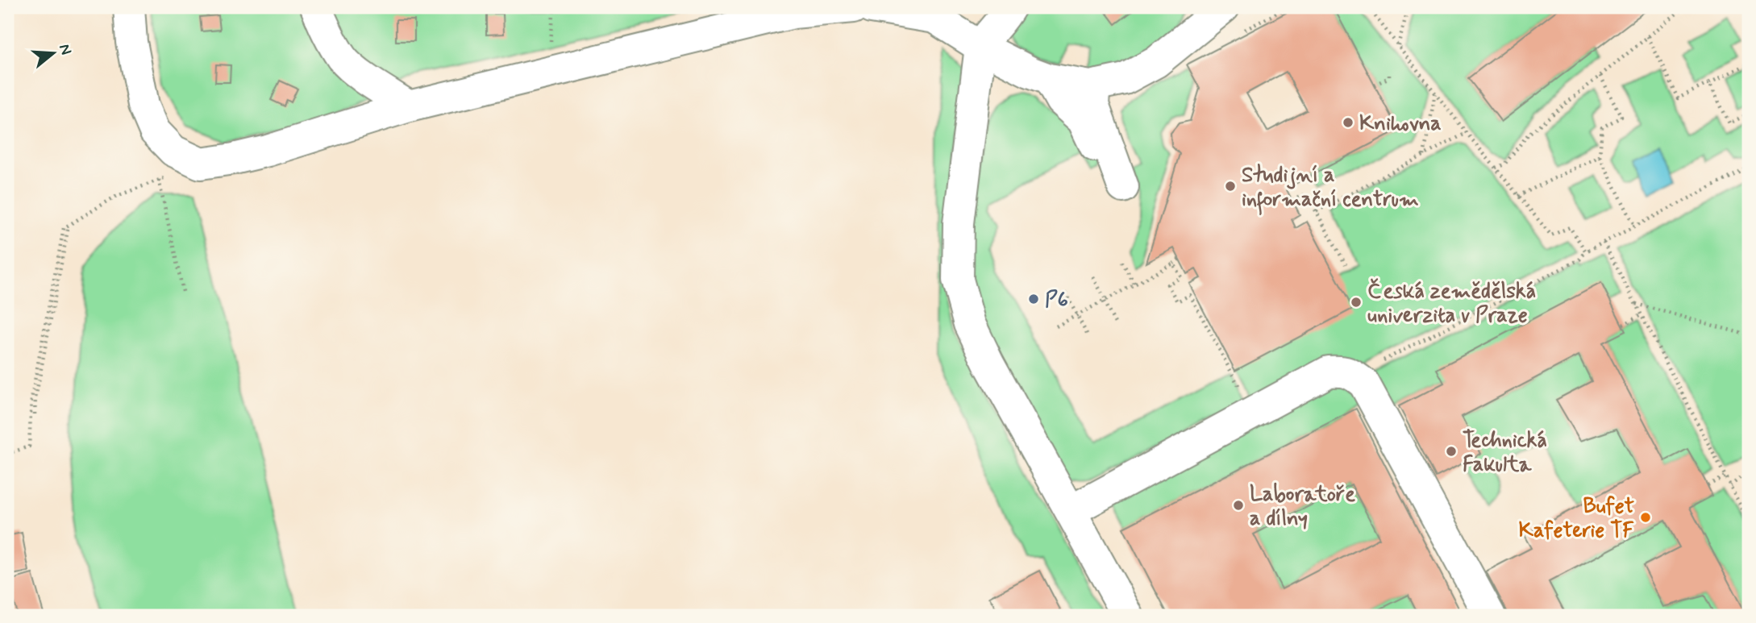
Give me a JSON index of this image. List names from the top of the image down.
{
  "places": [
    "Knihovna",
    "Studijní a informační centrum",
    "P6",
    "Česká zemědělská univerzita v Praze",
    "Technická Fakulta",
    "Laboratoře a dílny",
    "Bufet Kafeterie TF"
  ],
  "north": "right"
}
